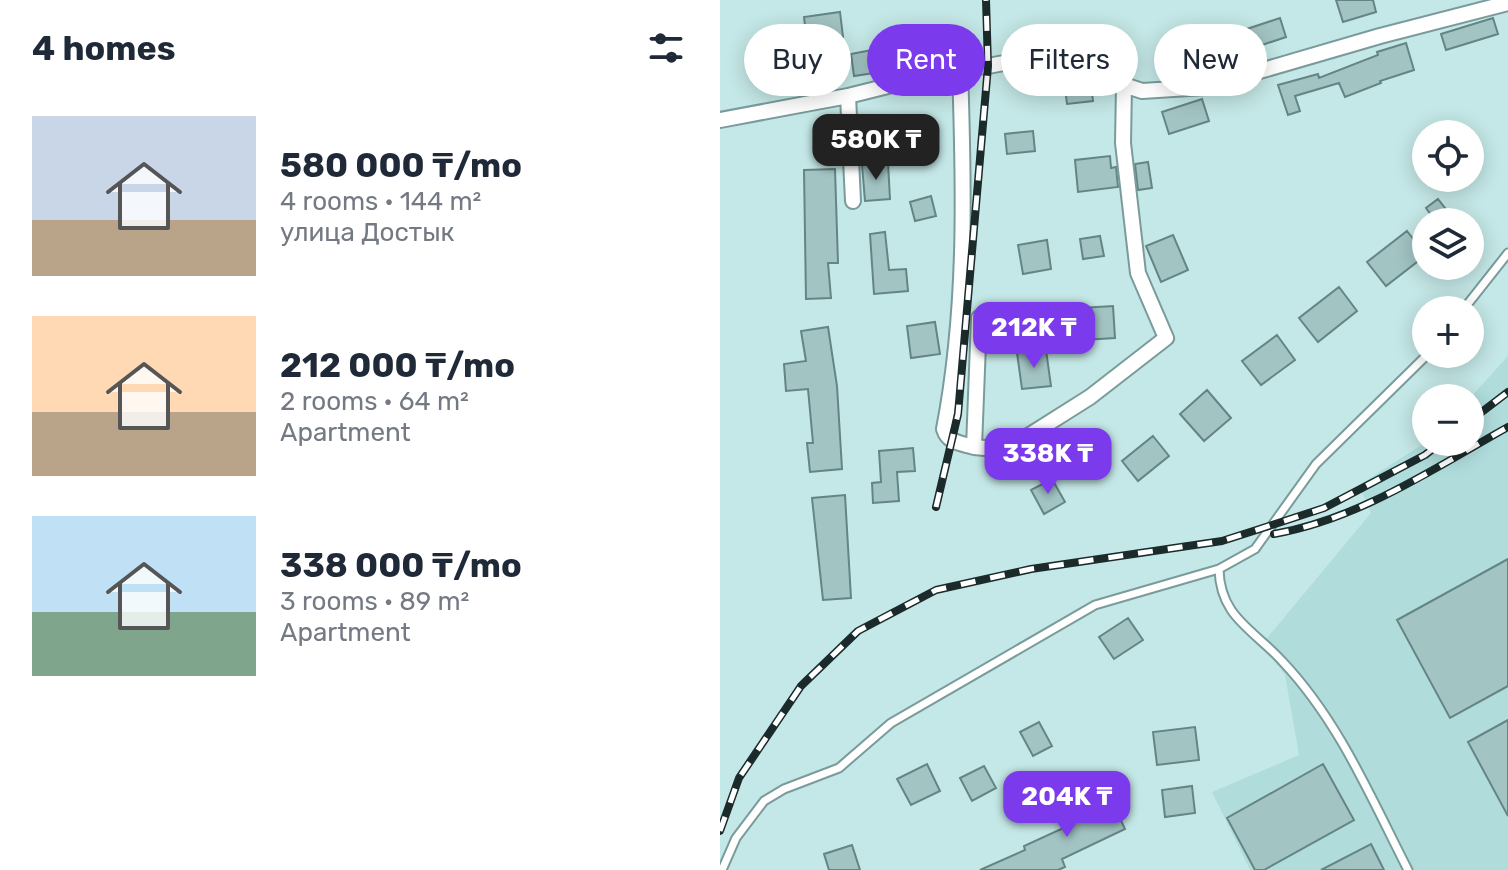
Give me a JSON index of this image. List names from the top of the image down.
{
  "page": {
    "heading": "4 homes",
    "chip": [
      "Buy",
      "Rent",
      "Filters",
      "New"
    ],
    "list": [
      {
        "name": "580 000 ₸/mo",
        "note": "4 rooms · 144 m² · улица Достык"
      },
      {
        "name": "212 000 ₸/mo",
        "note": "2 rooms · 64 m² · Apartment"
      },
      {
        "name": "338 000 ₸/mo",
        "note": "3 rooms · 89 m² · Apartment"
      }
    ],
    "price": [
      "580K ₸",
      "212K ₸",
      "338K ₸",
      "204K ₸"
    ],
    "map_buttons": ["+", "−"]
  }
}
